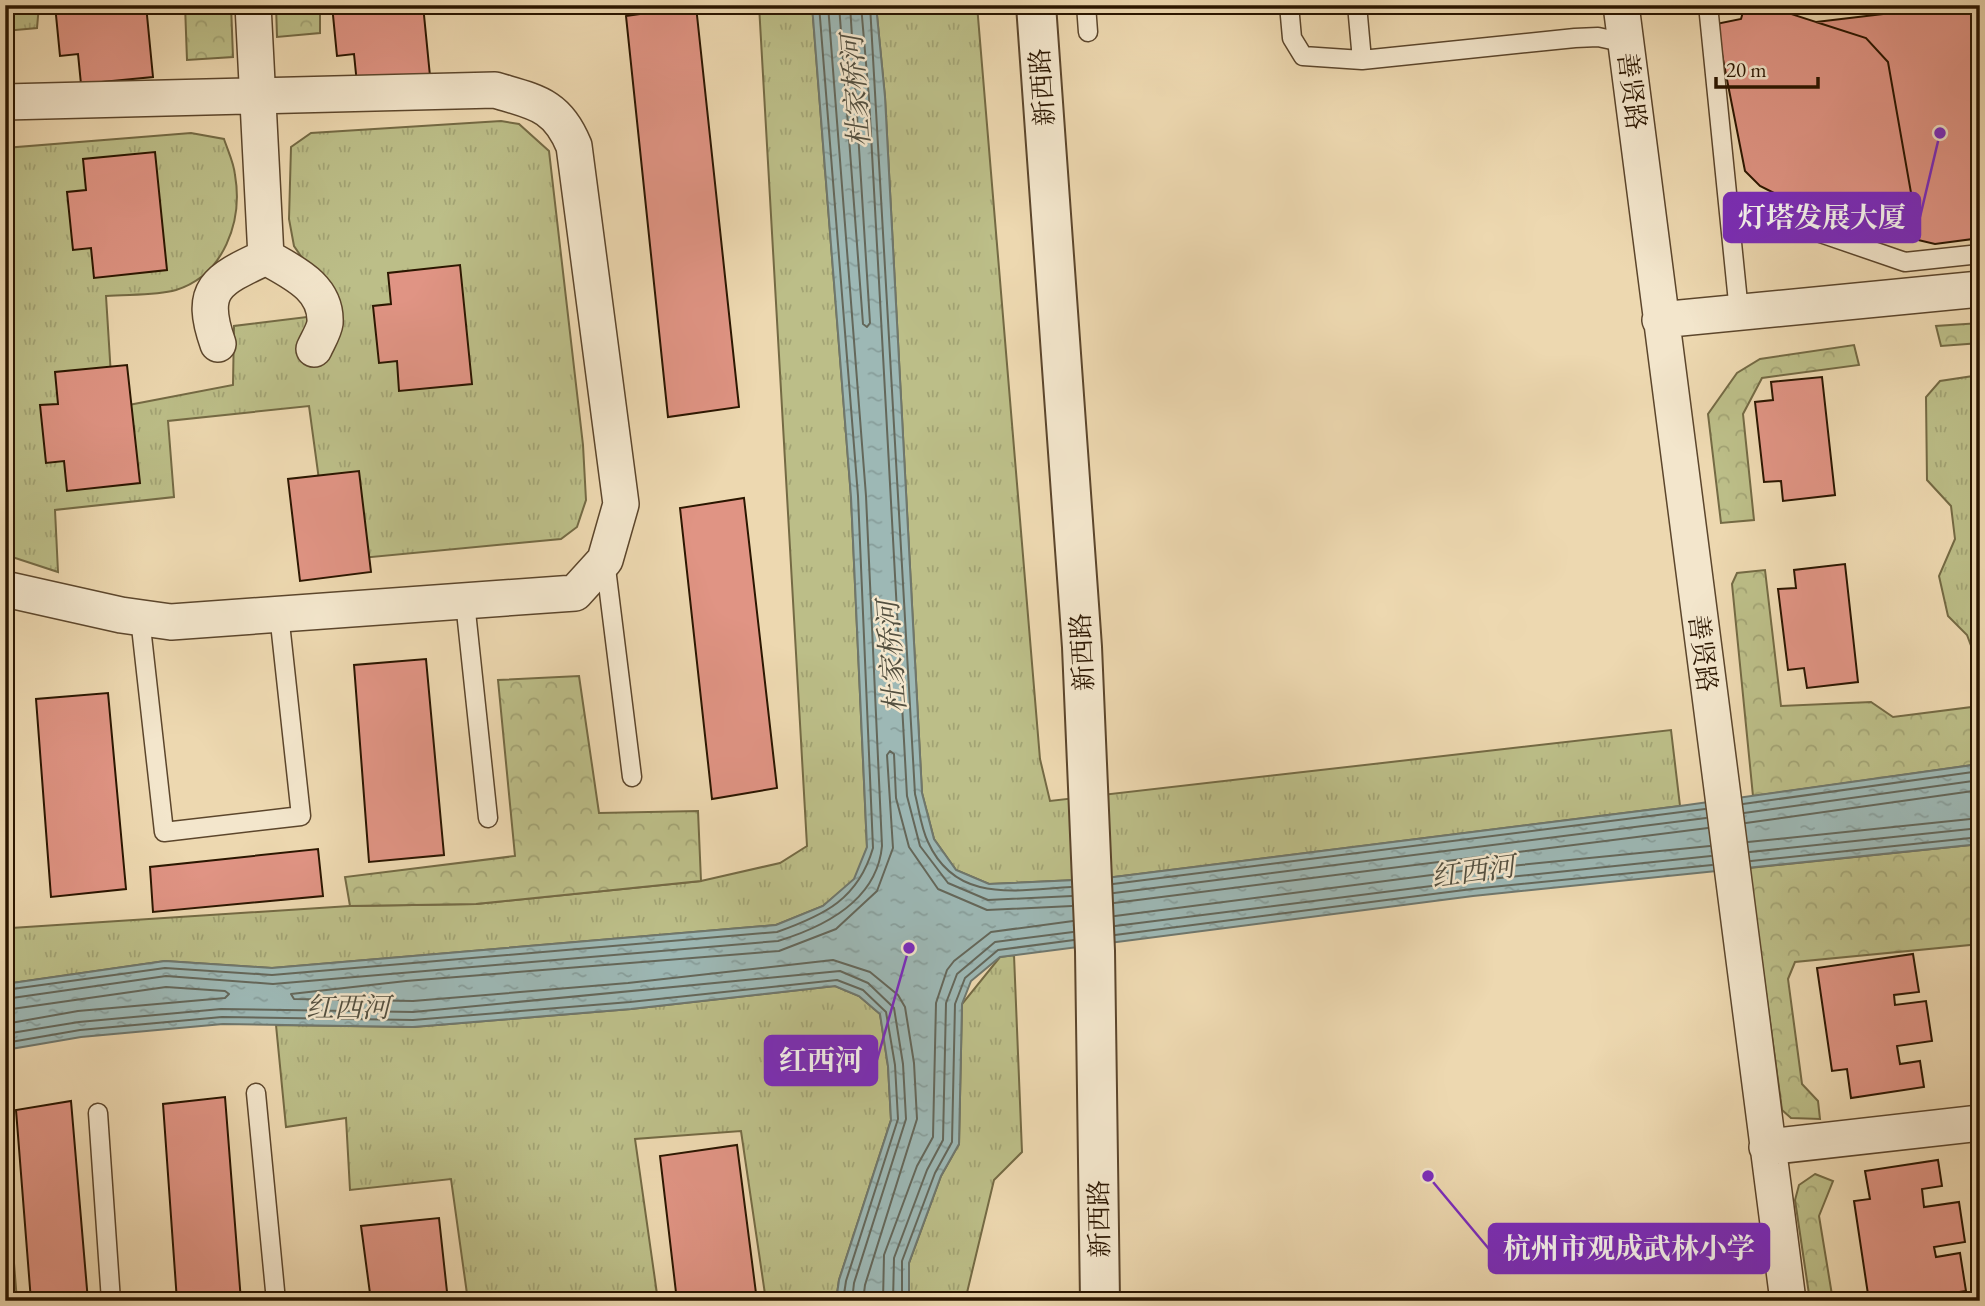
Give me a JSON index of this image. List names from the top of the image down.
{
  "streets": {
    "street": ["新西路", "善贤路"]
  },
  "water": ["杜家桥河", "红西河"],
  "places": ["灯塔发展大厦", "红西河", "杭州市观成武林小学"],
  "scale_bar": "20 m"
}
